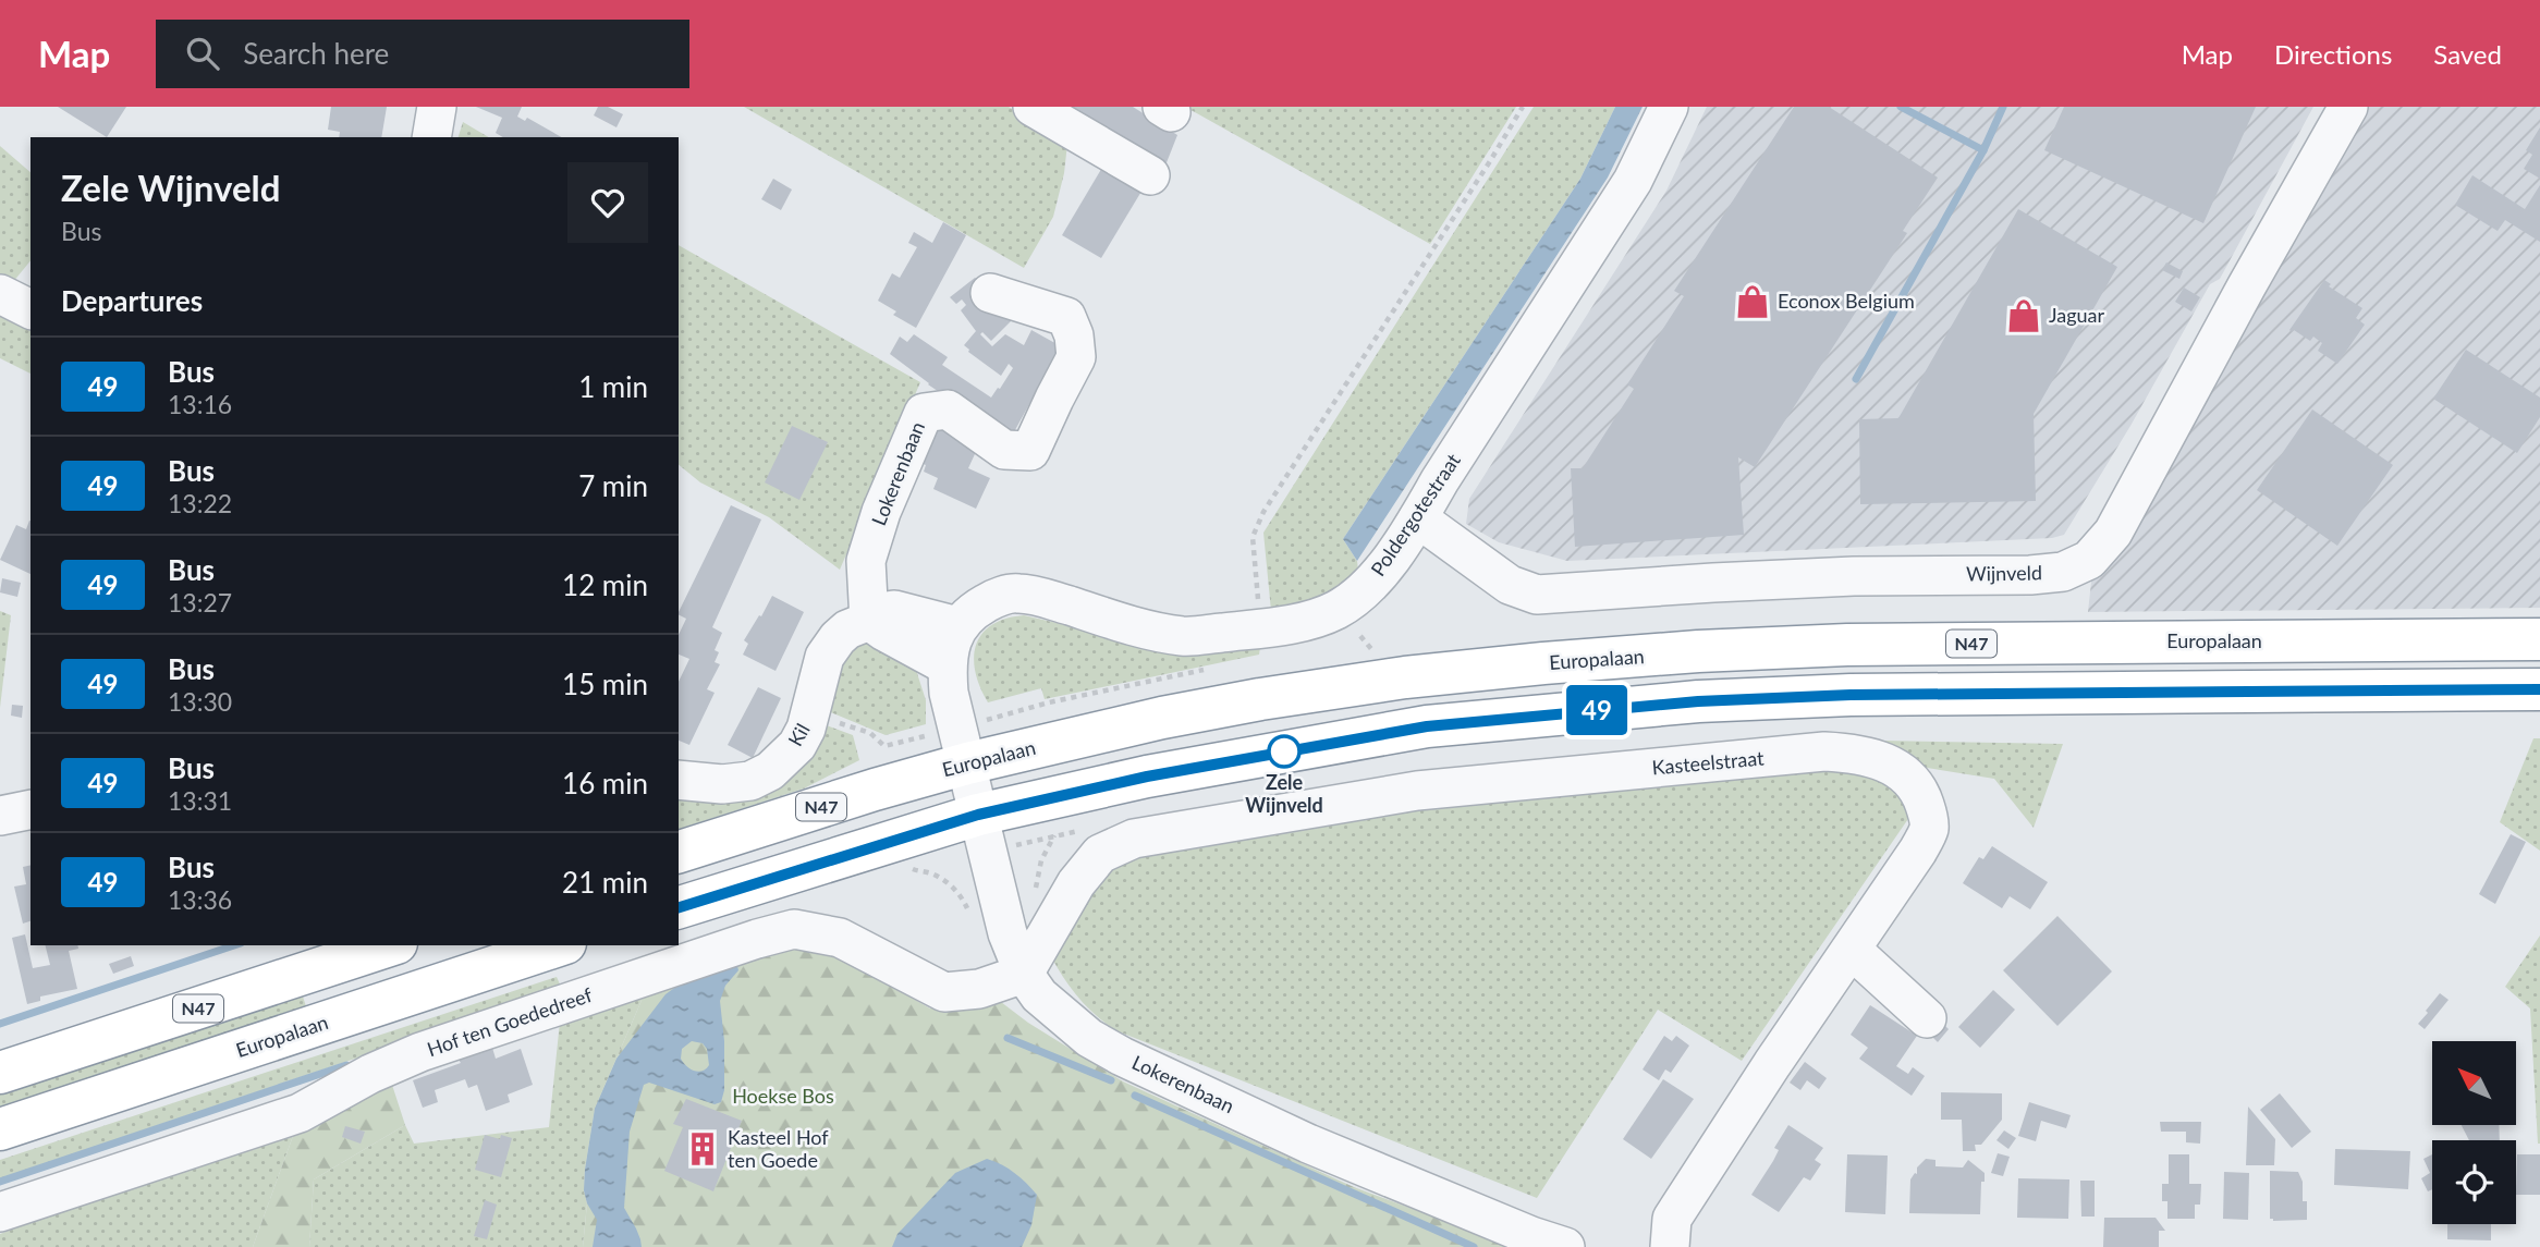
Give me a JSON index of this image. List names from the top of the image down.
{
  "streets": {
    "highway": ["Europalaan", "N47"],
    "street": [
      "Lokerenbaan",
      "Poldergotestraat",
      "Wijnveld",
      "Kil",
      "Kasteelstraat",
      "Hof ten Goededreef"
    ]
  },
  "crossings": [
    ["Lokerenbaan", "Europalaan"],
    ["Lokerenbaan", "Kil"],
    ["Lokerenbaan", "Kasteelstraat"],
    ["Lokerenbaan", "Hof ten Goededreef"],
    ["Poldergotestraat", "Wijnveld"],
    ["Poldergotestraat", "Kil"],
    ["Kasteelstraat", "Hof ten Goededreef"]
  ],
  "parks": ["Hoekse Bos"],
  "places": {
    "shop": ["Econox Belgium", "Jaguar"],
    "other": ["Zele Wijnveld"],
    "building": ["Kasteel Hof ten Goede"]
  },
  "lines": ["bus line 49"],
  "north": "top left",
  "page": {
    "header": "Map",
    "search": "Search here",
    "nav": ["Map", "Directions", "Saved"],
    "on_map": "49",
    "heading": [
      ["Zele Wijnveld", "Bus"],
      "Departures"
    ],
    "list": [
      {
        "mark": "49",
        "name": "Bus",
        "note": "13:16",
        "value": "1 min"
      },
      {
        "mark": "49",
        "name": "Bus",
        "note": "13:22",
        "value": "7 min"
      },
      {
        "mark": "49",
        "name": "Bus",
        "note": "13:27",
        "value": "12 min"
      },
      {
        "mark": "49",
        "name": "Bus",
        "note": "13:30",
        "value": "15 min"
      },
      {
        "mark": "49",
        "name": "Bus",
        "note": "13:31",
        "value": "16 min"
      },
      {
        "mark": "49",
        "name": "Bus",
        "note": "13:36",
        "value": "21 min"
      }
    ]
  }
}
